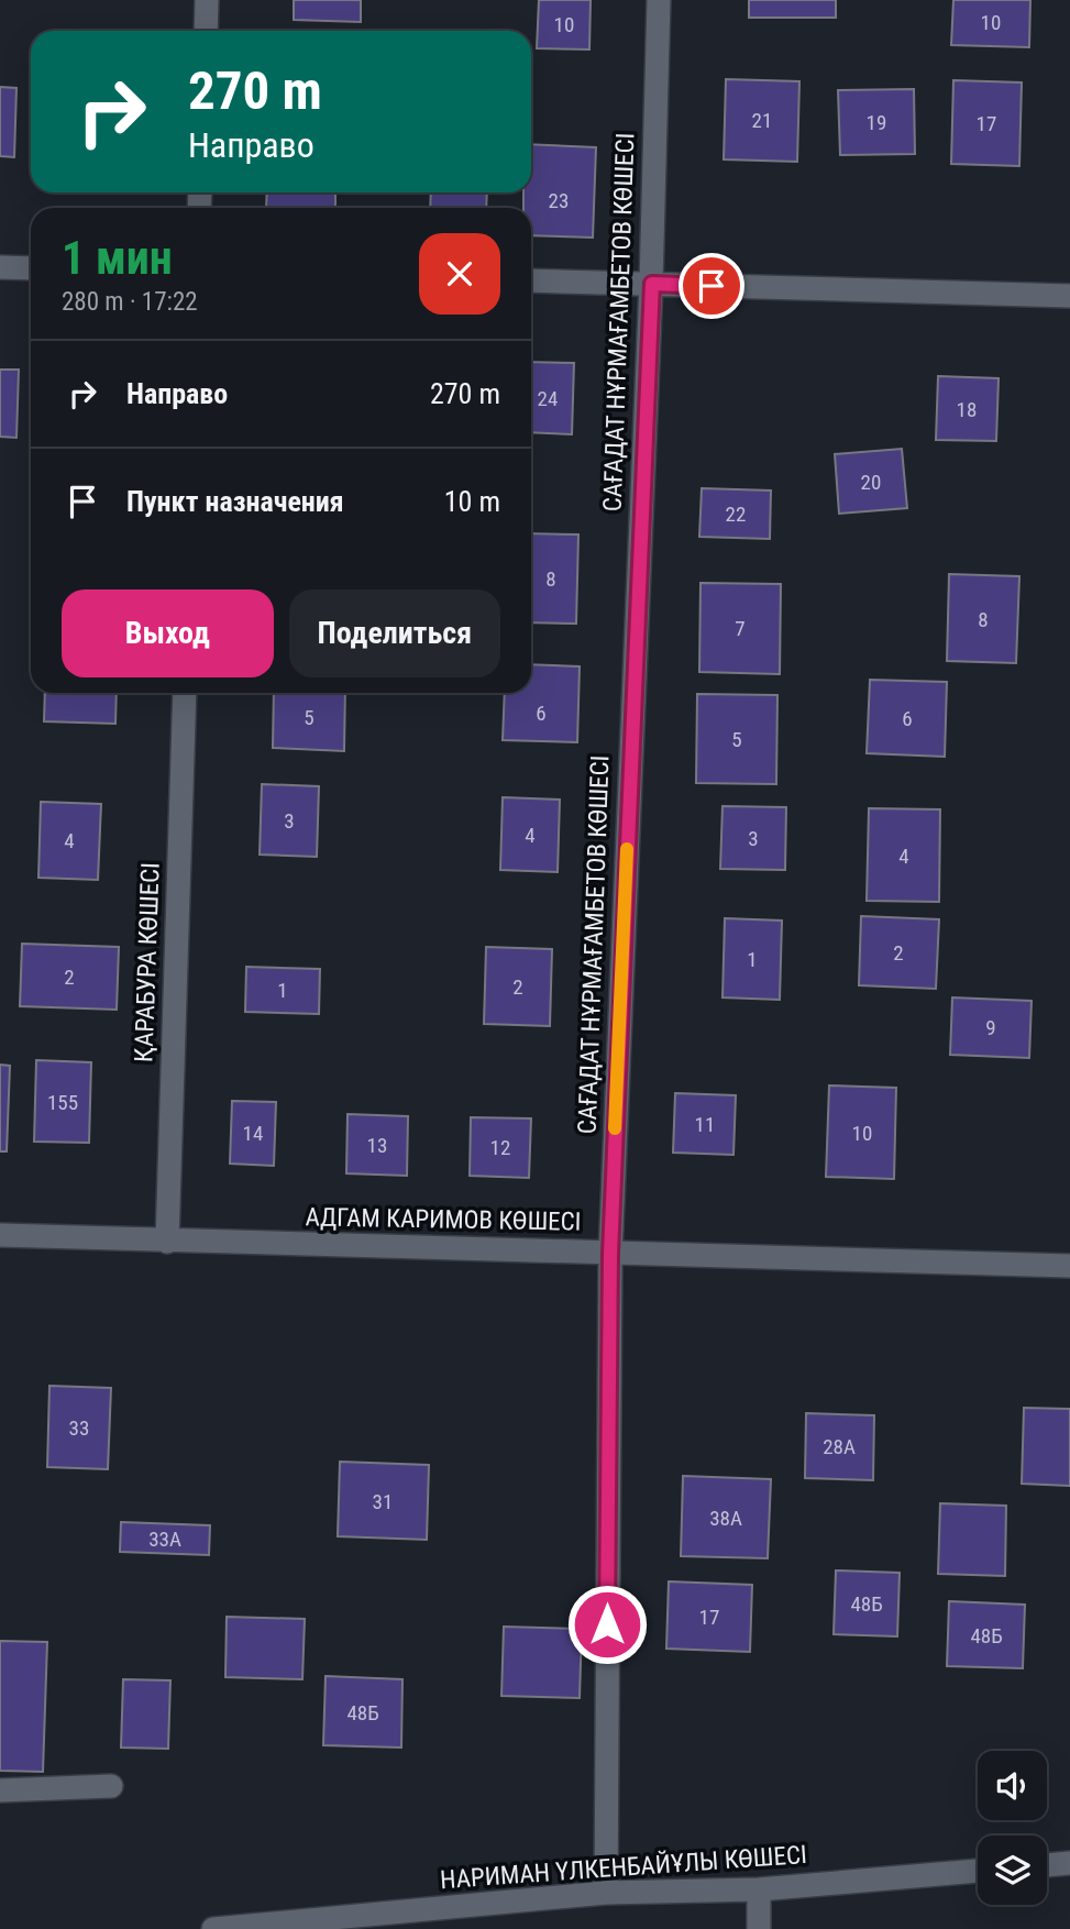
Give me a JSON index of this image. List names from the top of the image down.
{
  "streets": {
    "street": [
      "САҒАДАТ НҰРМАҒАМБЕТОВ КӨШЕСІ",
      "ҚАРАБУРА КӨШЕСІ",
      "АДГАМ КАРИМОВ КӨШЕСІ",
      "НАРИМАН ҮЛКЕНБАЙҰЛЫ КӨШЕСІ"
    ]
  },
  "crossings": [
    ["САҒАДАТ НҰРМАҒАМБЕТОВ КӨШЕСІ", "АДГАМ КАРИМОВ КӨШЕСІ"],
    ["САҒАДАТ НҰРМАҒАМБЕТОВ КӨШЕСІ", "НАРИМАН ҮЛКЕНБАЙҰЛЫ КӨШЕСІ"],
    ["ҚАРАБУРА КӨШЕСІ", "АДГАМ КАРИМОВ КӨШЕСІ"]
  ],
  "house_numbers": [
    "10",
    "10",
    "21",
    "19",
    "17",
    "23",
    "24",
    "18",
    "20",
    "22",
    "8",
    "8",
    "7",
    "6",
    "5",
    "6",
    "5",
    "3",
    "4",
    "3",
    "4",
    "4",
    "2",
    "1",
    "2",
    "2",
    "1",
    "9",
    "155",
    "11",
    "14",
    "10",
    "13",
    "12",
    "33",
    "28А",
    "31",
    "38А",
    "33А",
    "48Б",
    "17",
    "48Б",
    "48Б"
  ],
  "page": {
    "turn": ["270 m", "Направо"],
    "heading": ["1 мин", "280 m · 17:22"],
    "list": [
      {
        "name": "Направо",
        "value": "270 m"
      },
      {
        "name": "Пункт назначения",
        "value": "10 m"
      }
    ],
    "buttons": ["Выход", "Поделиться"]
  }
}
